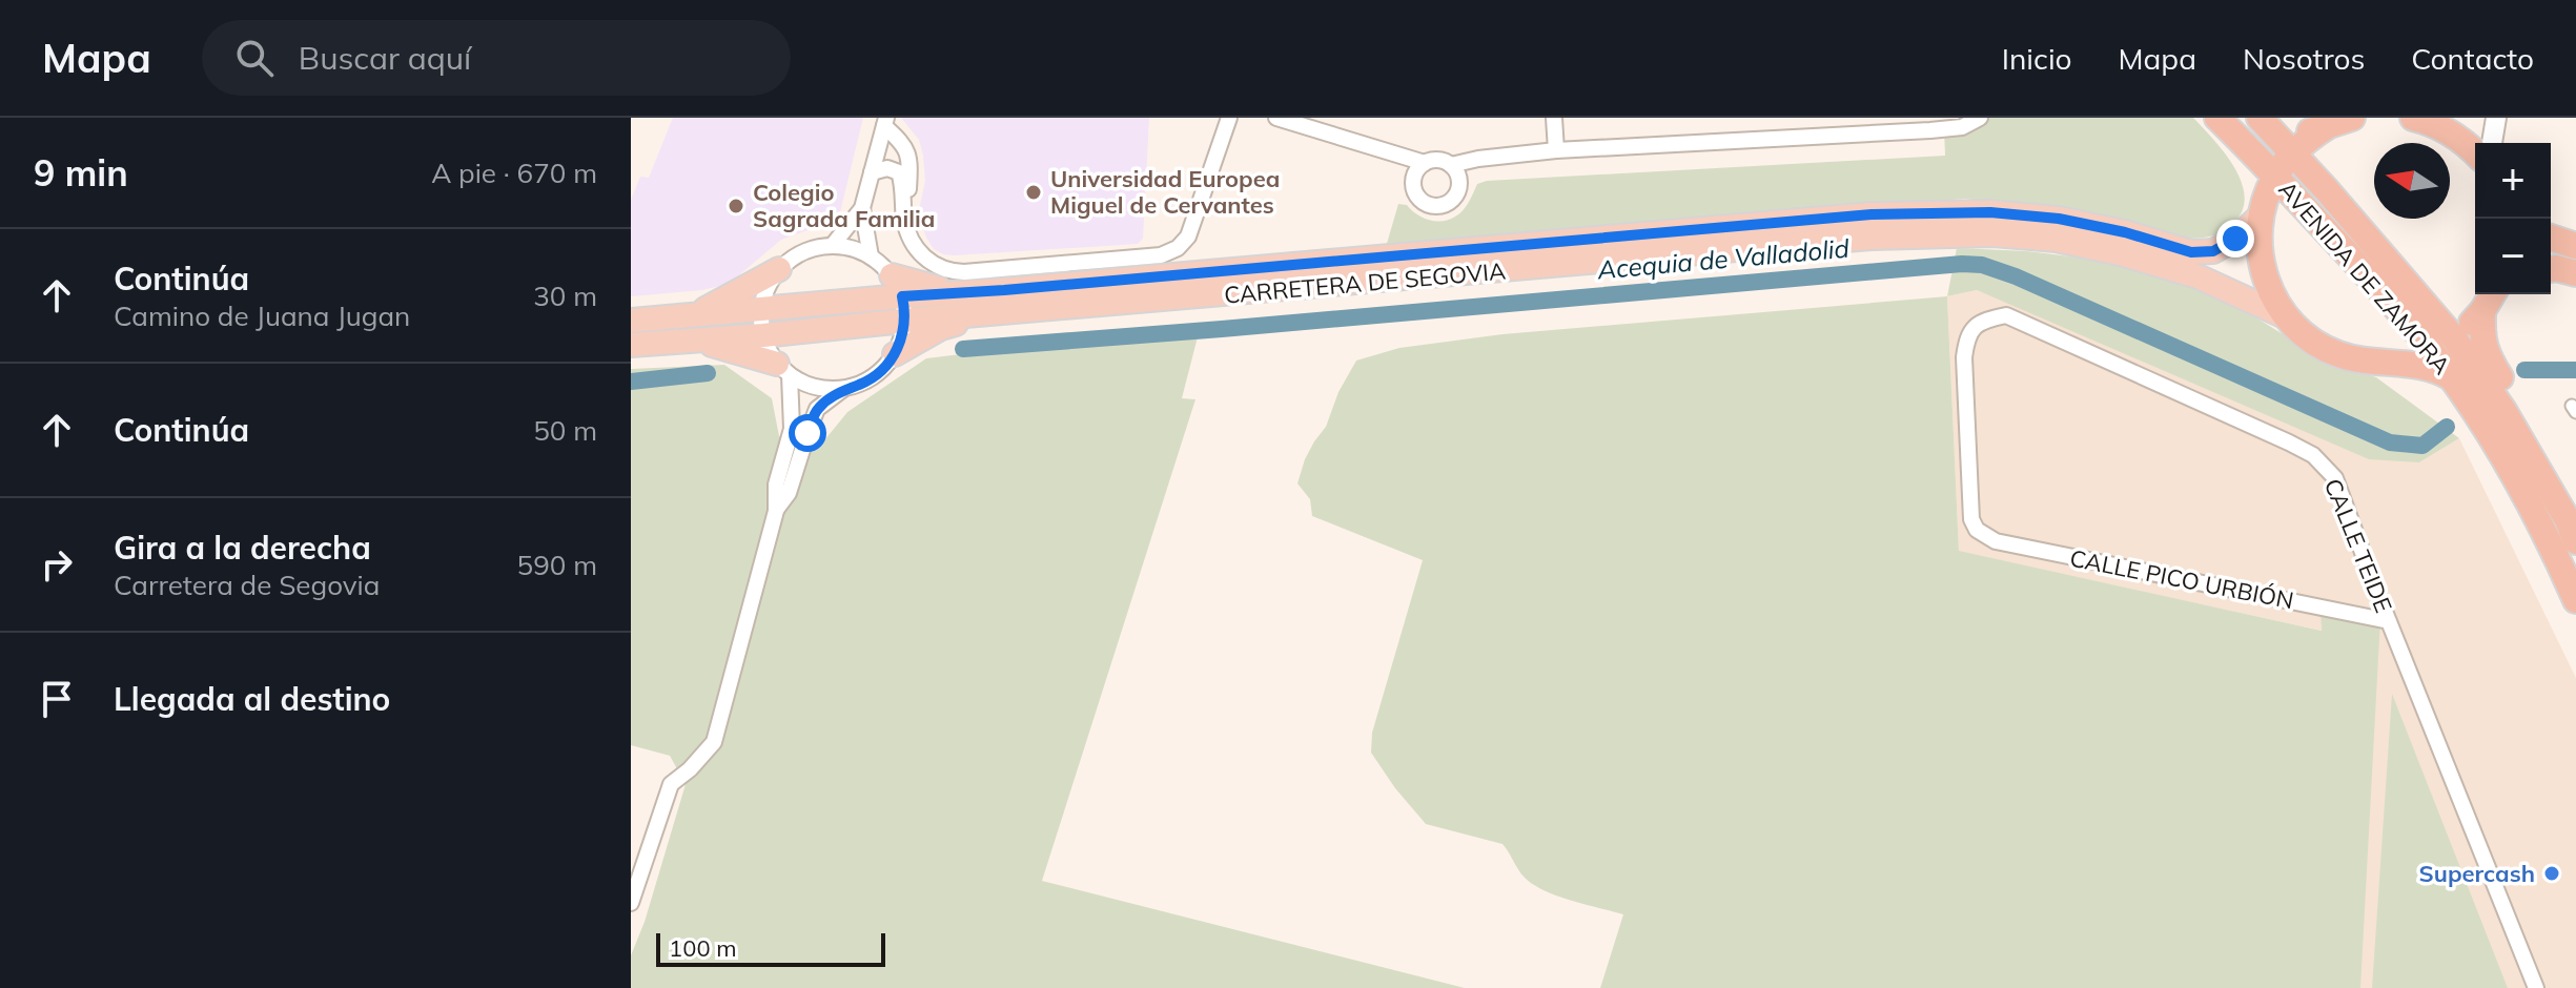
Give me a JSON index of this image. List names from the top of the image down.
{
  "streets": {
    "highway": ["AVENIDA DE ZAMORA"],
    "main road": ["CARRETERA DE SEGOVIA"],
    "street": ["CALLE TEIDE", "CALLE PICO URBIÓN"]
  },
  "crossings": [
    ["CALLE TEIDE", "CALLE PICO URBIÓN"]
  ],
  "water": ["Acequia de Valladolid"],
  "places": ["Universidad Europea Miguel de Cervantes", "Colegio Sagrada Familia", "Supercash"],
  "scale_bar": "100 m",
  "north": "left",
  "page": {
    "header": "Mapa",
    "search": "Buscar aquí",
    "nav": [
      "Inicio",
      "Mapa",
      "Nosotros",
      "Contacto"
    ],
    "heading": ["9 min", "A pie · 670 m"],
    "map_buttons": ["+", "−"],
    "list": [
      ["Continúa", "Camino de Juana Jugan", "30 m"],
      ["Continúa", "50 m"],
      ["Gira a la derecha", "Carretera de Segovia", "590 m"],
      "Llegada al destino"
    ],
    "scale": "100 m"
  }
}
